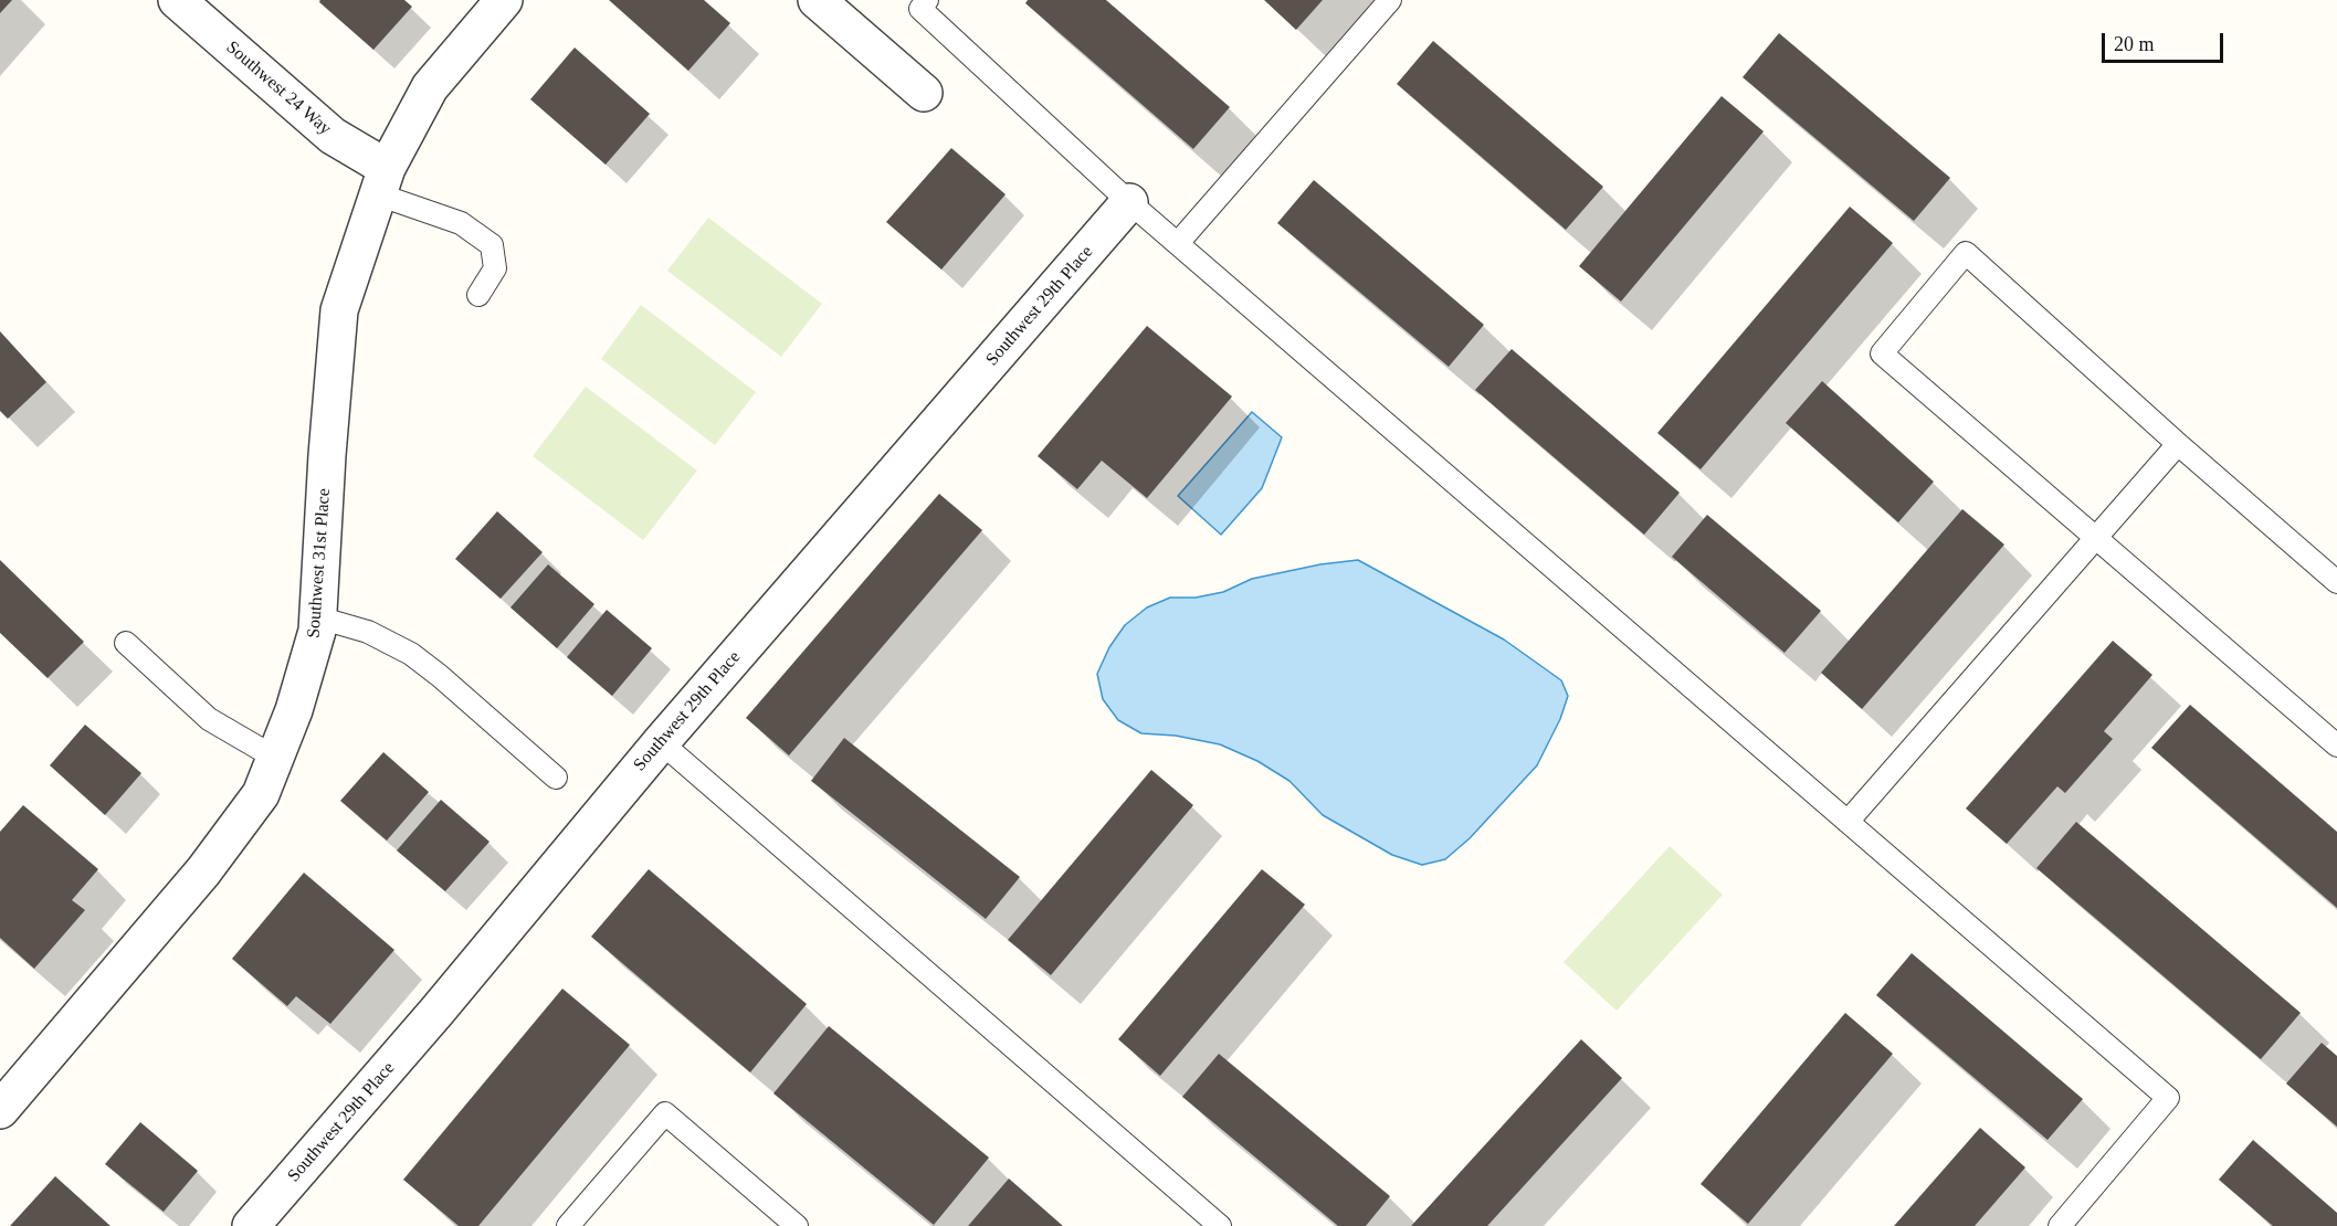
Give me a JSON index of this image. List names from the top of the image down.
{
  "streets": {
    "street": ["Southwest 24 Way", "Southwest 29th Place", "Southwest 31st Place"]
  },
  "crossings": [
    ["Southwest 24 Way", "Southwest 31st Place"]
  ],
  "scale_bar": "20 m"
}
